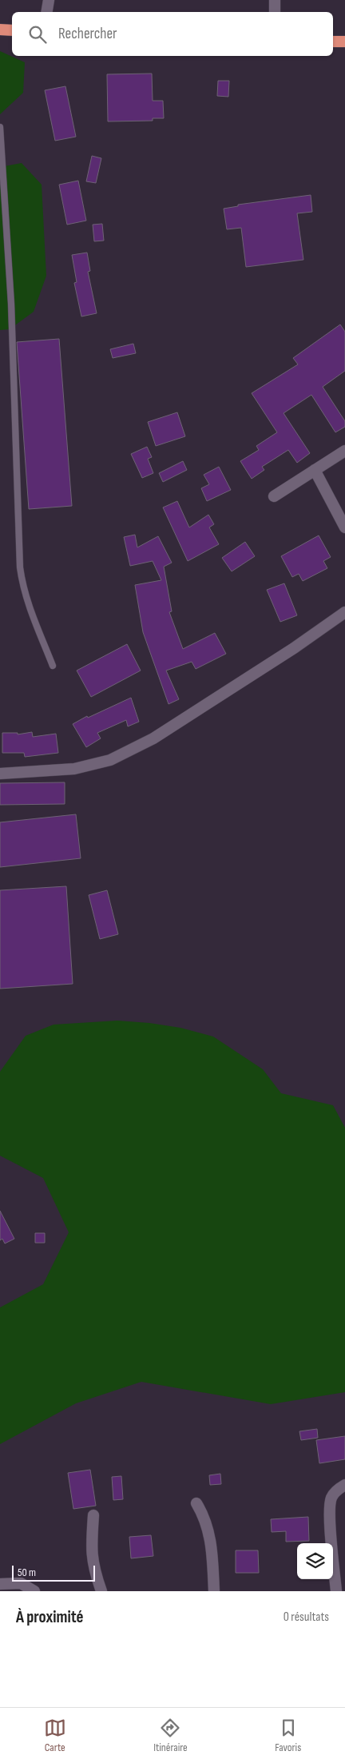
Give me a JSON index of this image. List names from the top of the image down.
{
  "scale_bar": "50 m",
  "page": {
    "search": "Rechercher",
    "scale": "50 m",
    "heading": ["À proximité", "0 résultats"],
    "nav": ["Carte", "Itinéraire", "Favoris"]
  }
}
